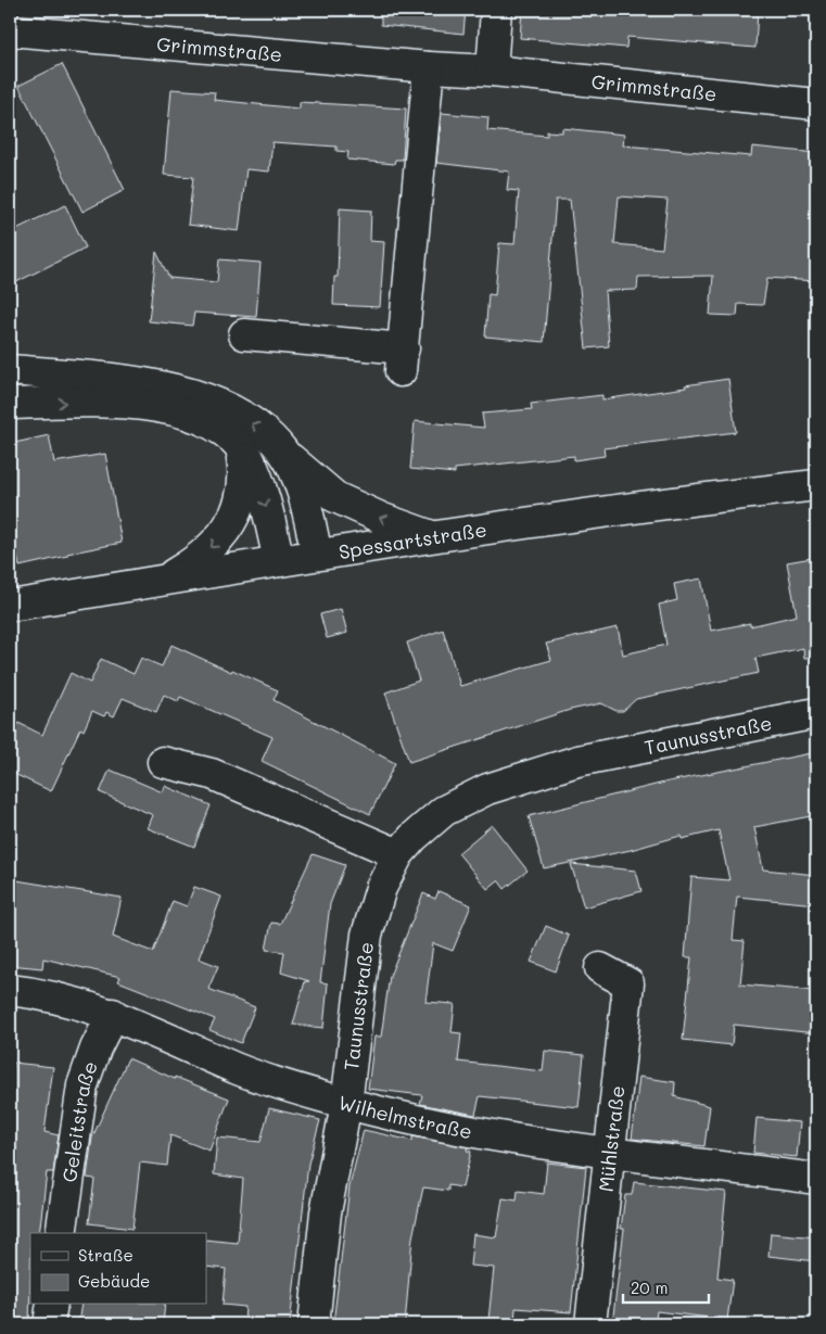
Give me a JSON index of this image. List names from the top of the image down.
{
  "streets": {
    "street": [
      "Grimmstraße",
      "Spessartstraße",
      "Taunusstraße",
      "Wilhelmstraße",
      "Geleitstraße",
      "Mühlstraße"
    ]
  },
  "crossings": [
    ["Taunusstraße", "Wilhelmstraße"],
    ["Wilhelmstraße", "Geleitstraße"],
    ["Wilhelmstraße", "Mühlstraße"]
  ],
  "legend": ["Straße", "Gebäude"],
  "scale_bar": "20 m"
}
